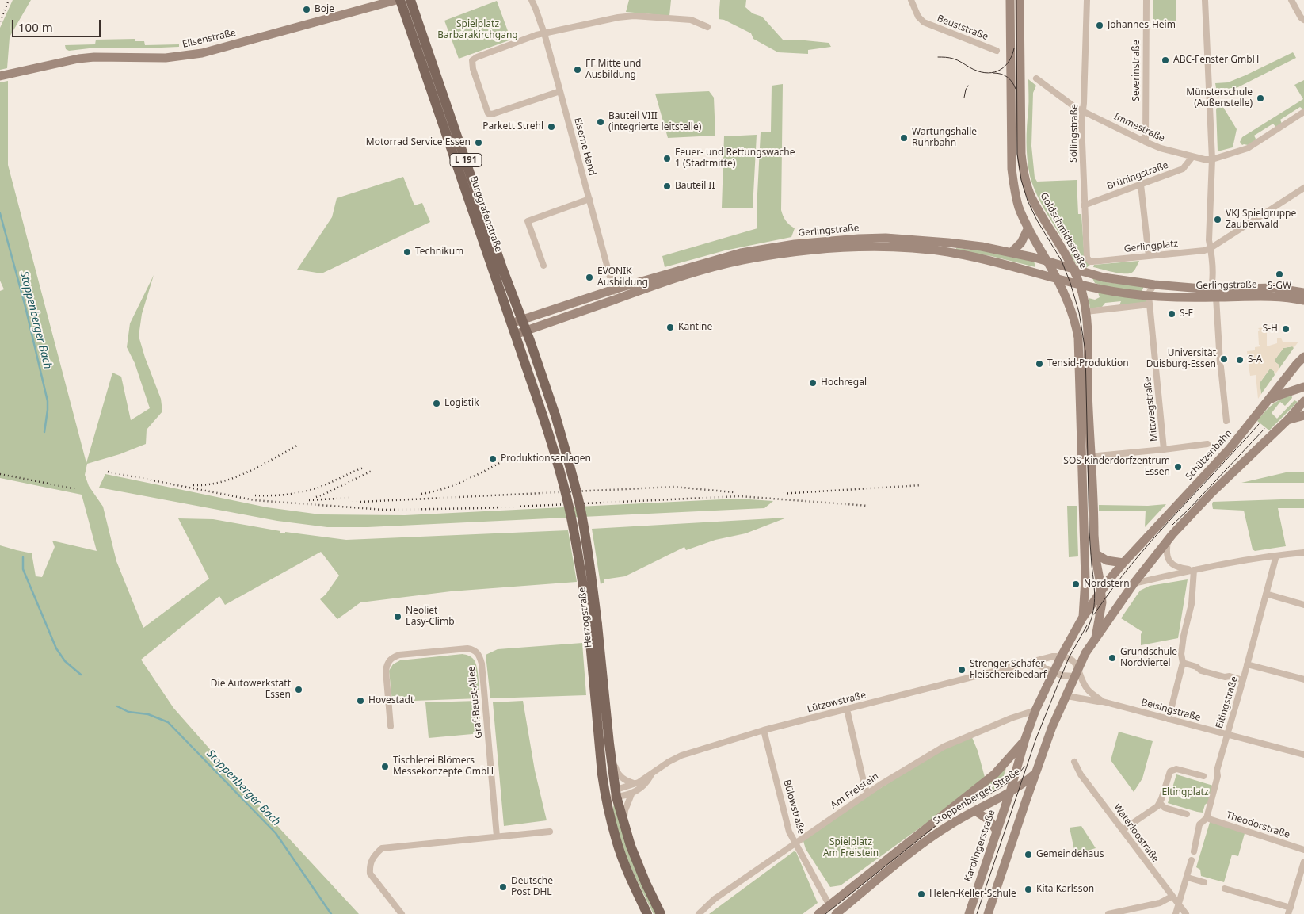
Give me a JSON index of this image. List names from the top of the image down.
{
  "streets": {
    "main road": [
      "Elisenstraße",
      "L 191",
      "Burggrafenstraße",
      "Gerlingstraße",
      "Goldschmidtstraße",
      "Schützenbahn",
      "Herzogstraße",
      "Stoppenberger Straße",
      "Karolingerstraße"
    ],
    "street": [
      "Beuststraße",
      "Severinstraße",
      "Immestraße",
      "Söllingstraße",
      "Eiserne Hand",
      "Brüningstraße",
      "Gerlingplatz",
      "Mittwegstraße",
      "Graf-Beust-Allee",
      "Lützowstraße",
      "Eltingstraße",
      "Beisingstraße",
      "Am Freistein",
      "Bülowstraße",
      "Theodorstraße",
      "Waterloostraße"
    ]
  },
  "crossings": [
    ["Severinstraße", "Immestraße"],
    ["Immestraße", "Söllingstraße"],
    ["Immestraße", "Brüningstraße"],
    ["Söllingstraße", "Brüningstraße"],
    ["Söllingstraße", "Gerlingplatz"],
    ["Eiserne Hand", "Gerlingstraße"],
    ["Burggrafenstraße", "Gerlingstraße"],
    ["Burggrafenstraße", "Herzogstraße"],
    ["Gerlingstraße", "Goldschmidtstraße"],
    ["Gerlingstraße", "Mittwegstraße"],
    ["Gerlingstraße", "Herzogstraße"],
    ["Goldschmidtstraße", "Stoppenberger Straße"],
    ["Schützenbahn", "Stoppenberger Straße"],
    ["Herzogstraße", "Lützowstraße"],
    ["Lützowstraße", "Stoppenberger Straße"],
    ["Lützowstraße", "Bülowstraße"],
    ["Eltingstraße", "Beisingstraße"],
    ["Eltingstraße", "Theodorstraße"],
    ["Beisingstraße", "Stoppenberger Straße"],
    ["Am Freistein", "Stoppenberger Straße"],
    ["Am Freistein", "Bülowstraße"],
    ["Stoppenberger Straße", "Bülowstraße"],
    ["Stoppenberger Straße", "Karolingerstraße"]
  ],
  "water": ["Stoppenberger Bach"],
  "parks": ["Spielplatz Barbarakirchgang", "Eltingplatz", "Spielplatz Am Freistein"],
  "places": [
    "Boje",
    "Johannes-Heim",
    "ABC-Fenster GmbH",
    "FF Mitte und Ausbildung",
    "Münsterschule (Außenstelle)",
    "Bauteil VIII (integrierte leitstelle)",
    "Parkett Strehl",
    "Wartungshalle Ruhrbahn",
    "Motorrad Service Essen",
    "Feuer- und Rettungswache 1 (Stadtmitte)",
    "Bauteil II",
    "VKJ Spielgruppe Zauberwald",
    "Technikum",
    "S-GW",
    "EVONIK Ausbildung",
    "S-E",
    "Kantine",
    "S-H",
    "Universität Duisburg-Essen",
    "S-A",
    "Tensid-Produktion",
    "Hochregal",
    "Logistik",
    "Produktionsanlagen",
    "SOS-Kinderdorfzentrum Essen",
    "Nordstern",
    "Neoliet Easy-Climb",
    "Grundschule Nordviertel",
    "Strenger Schäfer - Fleischereibedarf",
    "Die Autowerkstatt Essen",
    "Hovestadt",
    "Tischlerei Blömers Messekonzepte GmbH",
    "Gemeindehaus",
    "Deutsche Post DHL",
    "Kita Karlsson",
    "Helen-Keller-Schule"
  ],
  "scale_bar": "100 m"
}
